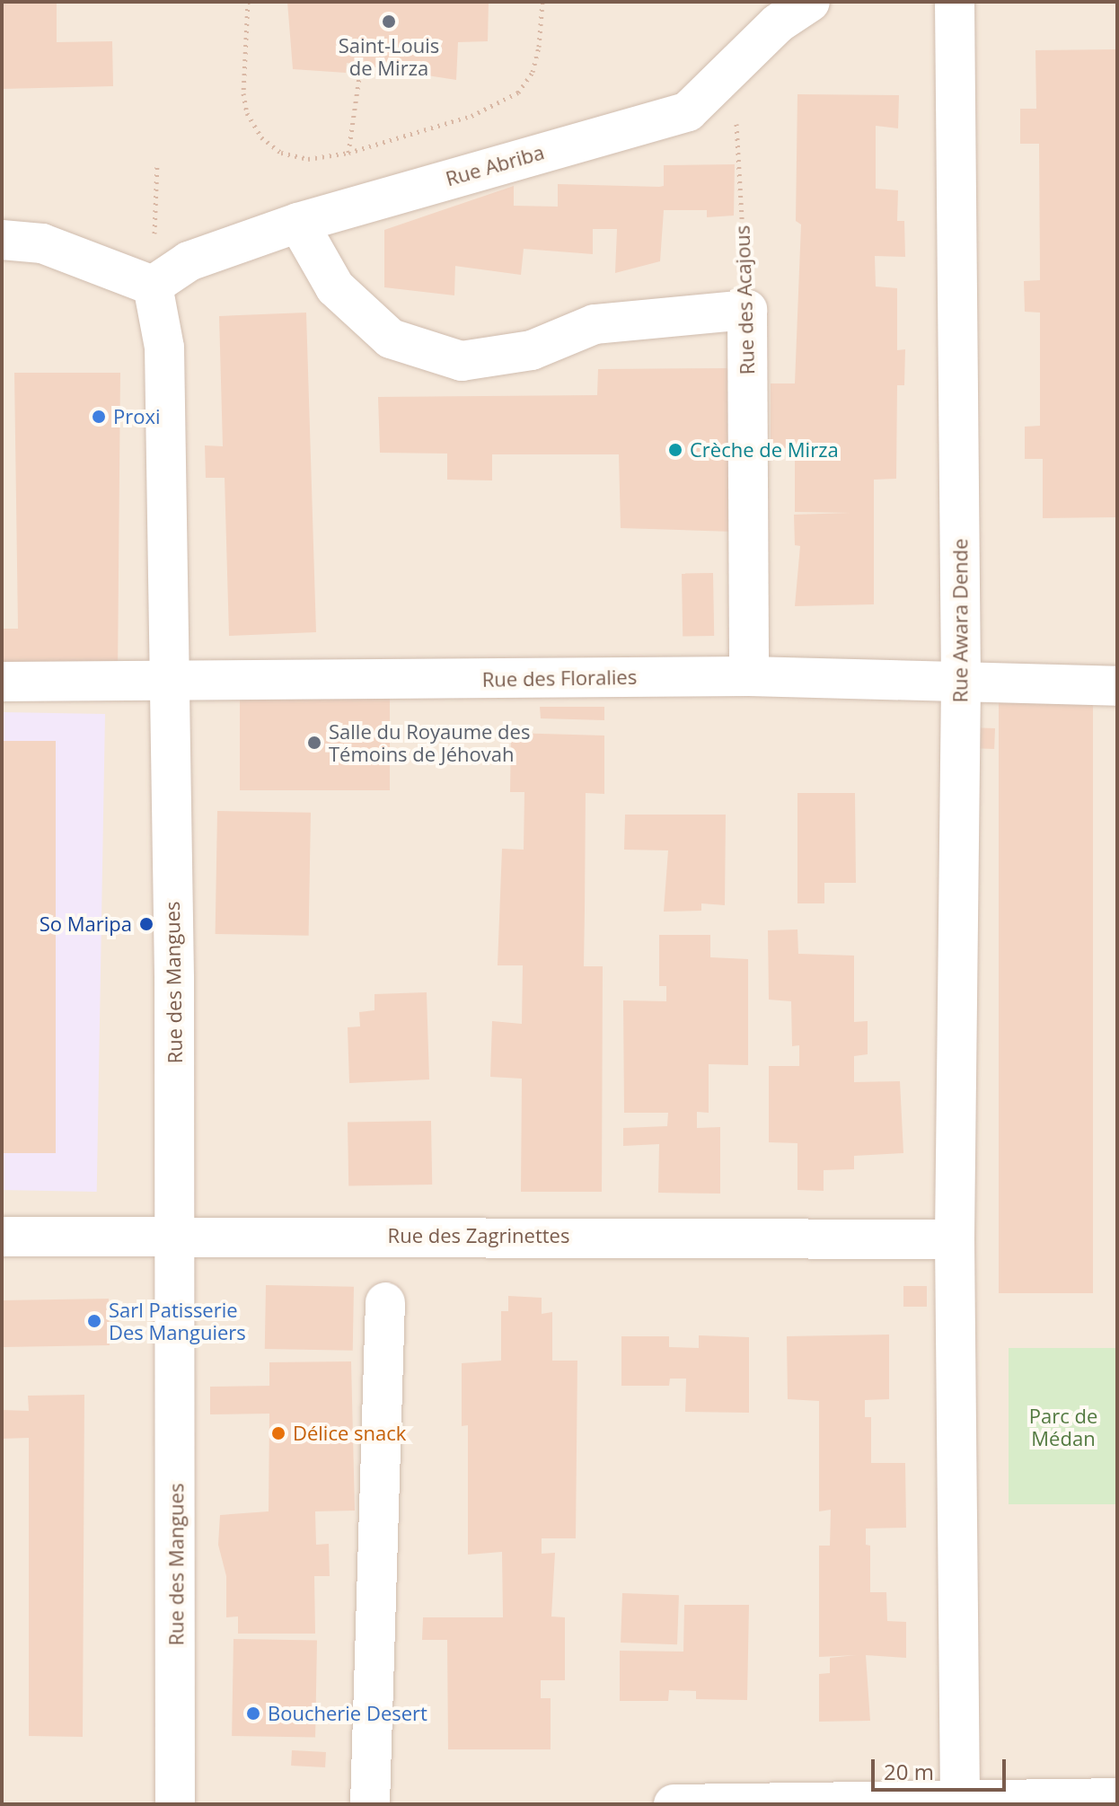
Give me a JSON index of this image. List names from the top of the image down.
{
  "streets": {
    "street": [
      "Rue Abriba",
      "Rue des Acajous",
      "Rue Awara Dende",
      "Rue des Floralies",
      "Rue des Mangues",
      "Rue des Zagrinettes"
    ]
  },
  "crossings": [
    ["Rue Abriba", "Rue des Acajous"],
    ["Rue Abriba", "Rue des Mangues"],
    ["Rue des Acajous", "Rue des Floralies"],
    ["Rue Awara Dende", "Rue des Floralies"],
    ["Rue Awara Dende", "Rue des Zagrinettes"],
    ["Rue des Floralies", "Rue des Mangues"],
    ["Rue des Mangues", "Rue des Zagrinettes"]
  ],
  "parks": ["Parc de Médan"],
  "places": [
    "Saint-Louis de Mirza",
    "Proxi",
    "Crèche de Mirza",
    "Salle du Royaume des Témoins de Jéhovah",
    "So Maripa",
    "Sarl Patisserie Des Manguiers",
    "Délice snack",
    "Boucherie Desert"
  ],
  "scale_bar": "20 m"
}
